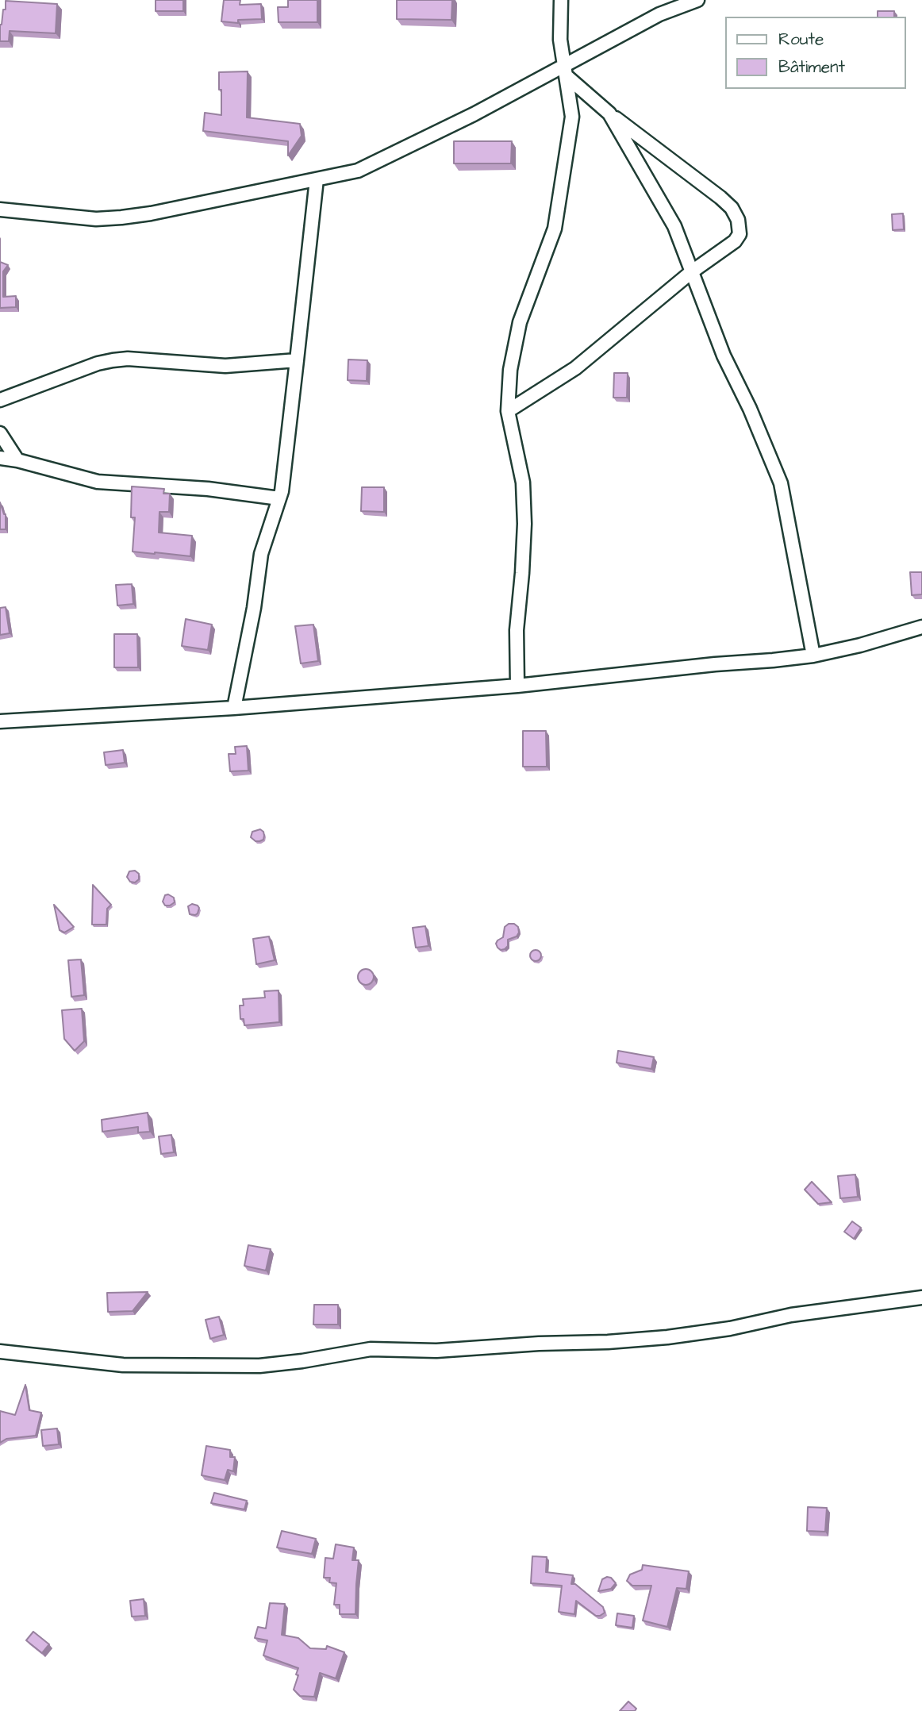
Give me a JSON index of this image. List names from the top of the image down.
{
  "legend": ["Route", "Bâtiment"]
}
